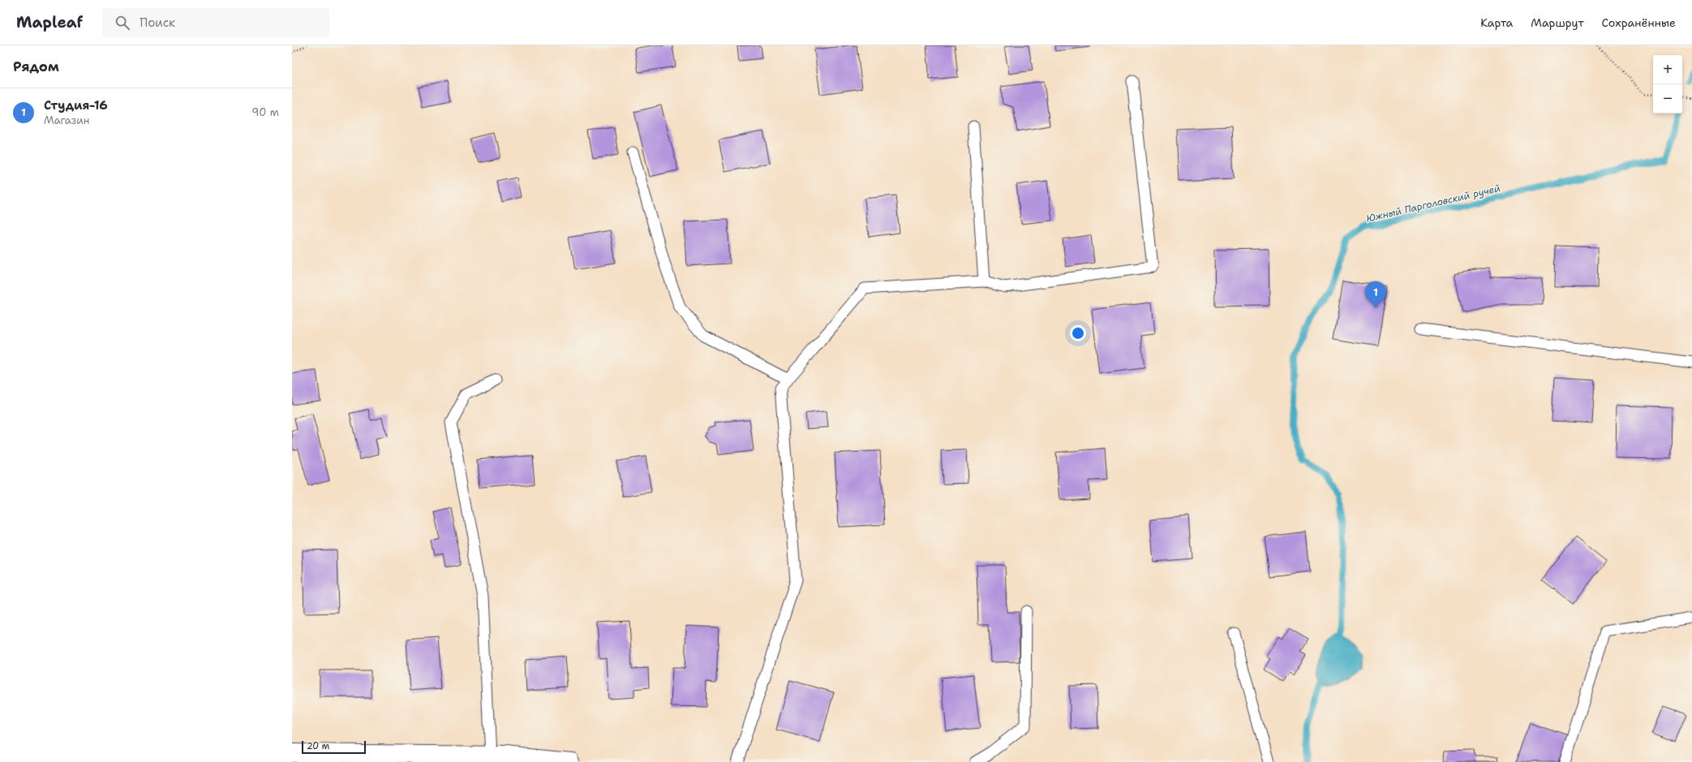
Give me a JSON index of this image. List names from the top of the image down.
{
  "water": ["Южный Парголовский ручей"],
  "scale_bar": "20 m",
  "page": {
    "header": "Mapleaf",
    "search": "Поиск",
    "nav": ["Карта", "Маршрут", "Сохранённые"],
    "heading": "Рядом",
    "map_buttons": ["+", "−"],
    "list": [
      {
        "mark": "1",
        "name": "Студия-16",
        "note": "Магазин",
        "value": "90 m"
      }
    ],
    "pins": "1",
    "scale": "20 m"
  }
}
